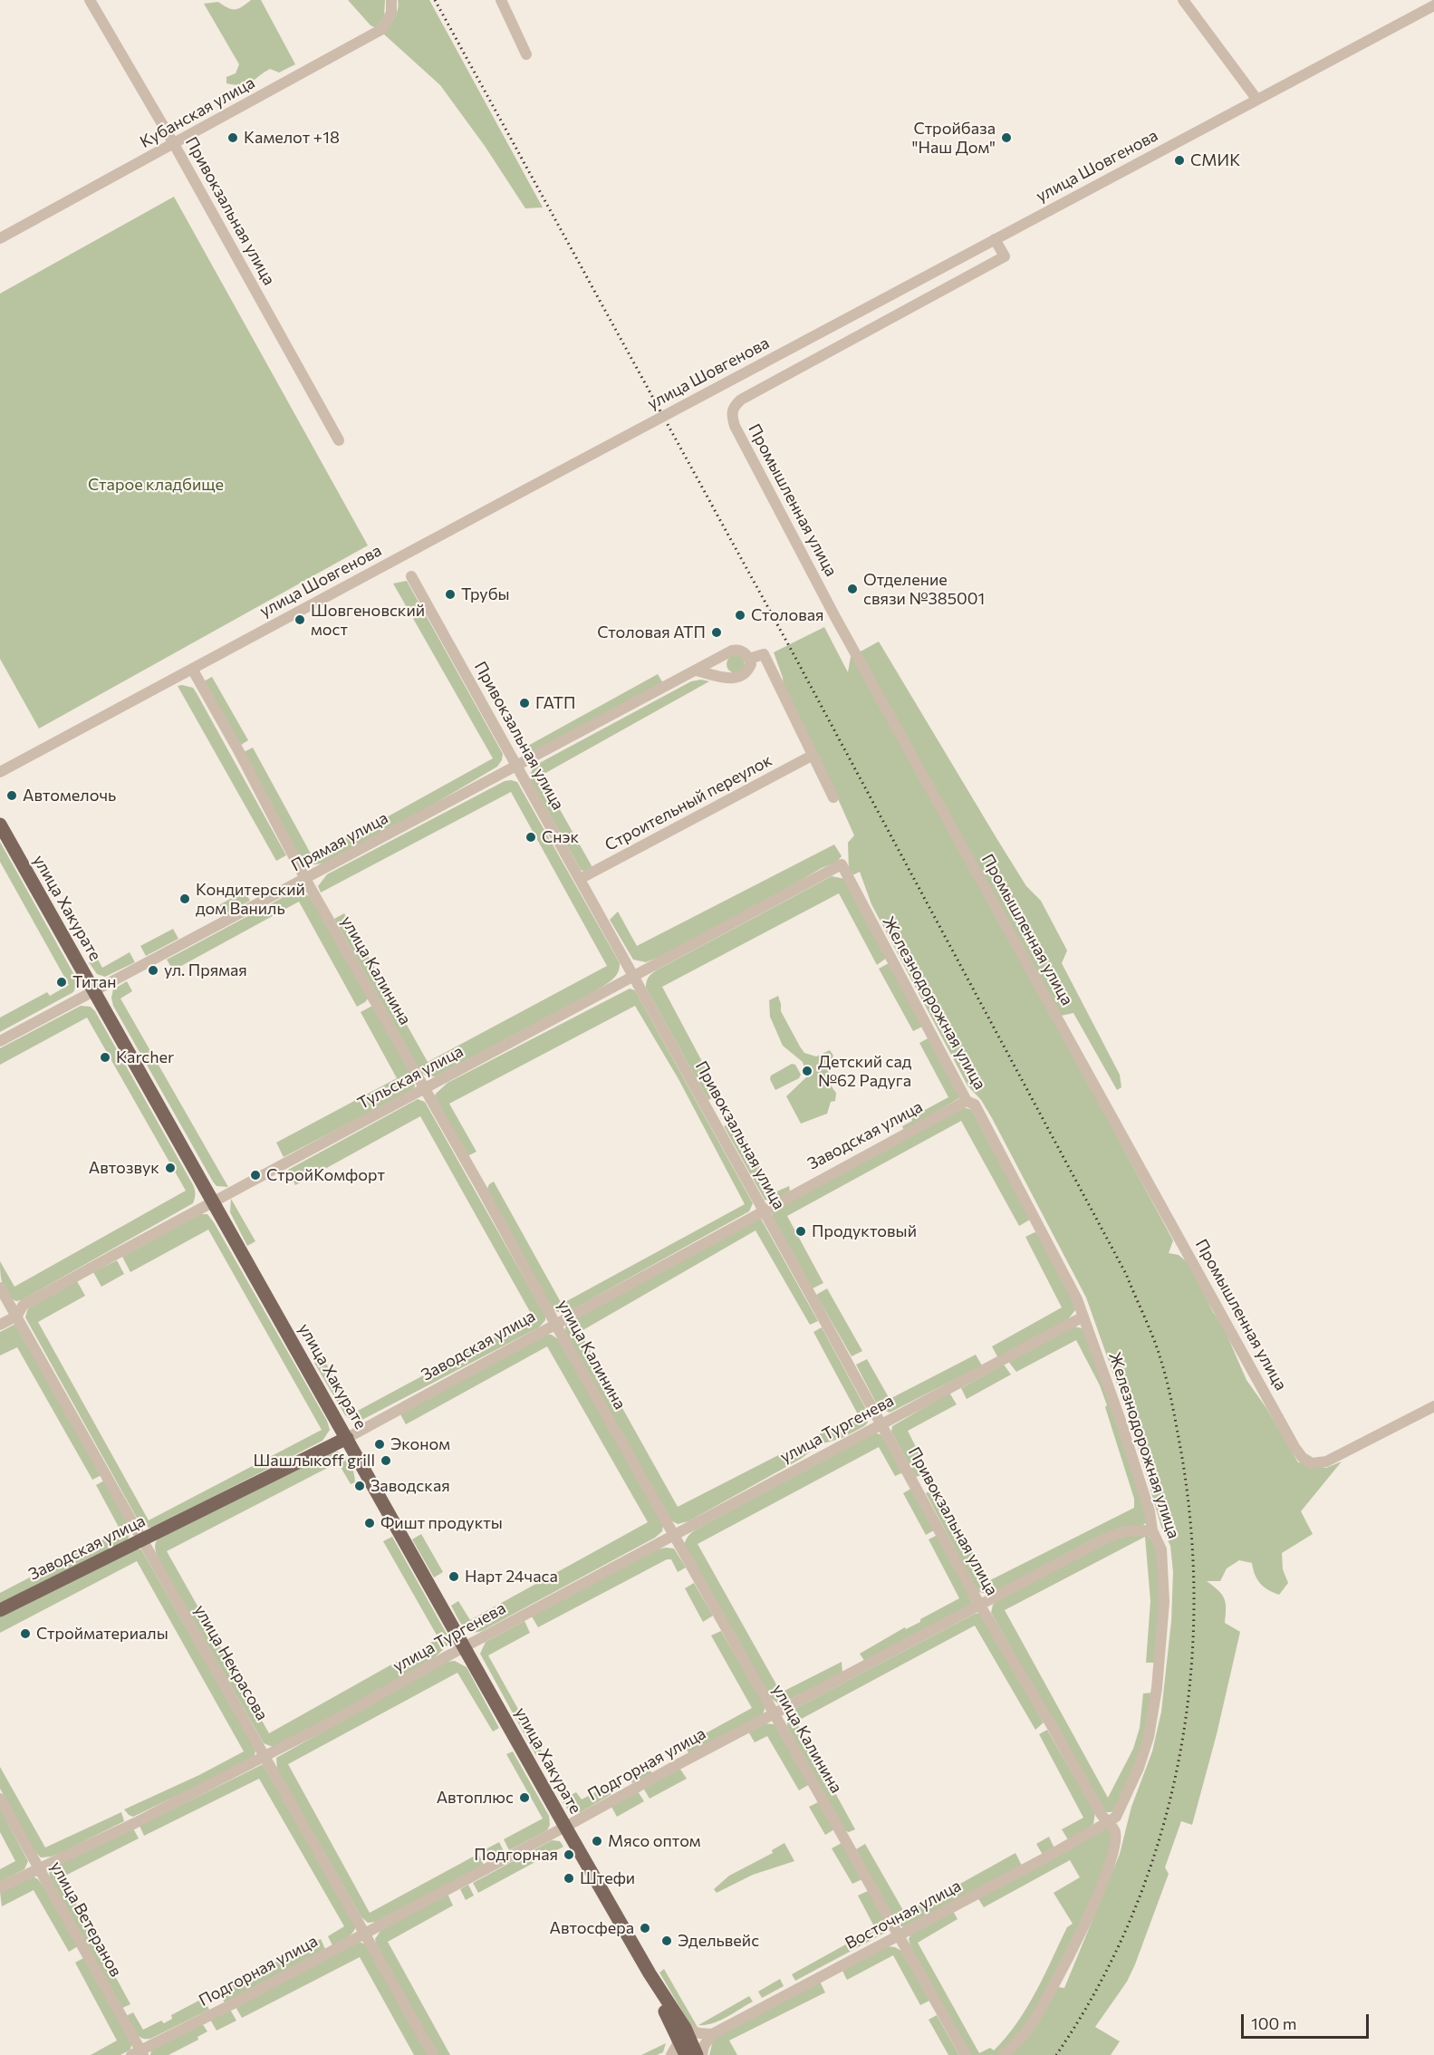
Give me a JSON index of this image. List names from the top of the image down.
{
  "streets": {
    "main road": ["улица Хакурате", "Заводская улица"],
    "street": [
      "Кубанская улица",
      "улица Шовгенова",
      "Привокзальная улица",
      "Промышленная улица",
      "Строительный переулок",
      "Прямая улица",
      "улица Калинина",
      "Железнодорожная улица",
      "Тульская улица",
      "улица Тургенева",
      "улица Некрасова",
      "Подгорная улица",
      "Восточная улица",
      "улица Ветеранов"
    ]
  },
  "crossings": [
    ["Кубанская улица", "Привокзальная улица"],
    ["улица Шовгенова", "Промышленная улица"],
    ["улица Шовгенова", "улица Калинина"],
    ["Привокзальная улица", "Строительный переулок"],
    ["Привокзальная улица", "Прямая улица"],
    ["Привокзальная улица", "Железнодорожная улица"],
    ["Привокзальная улица", "Тульская улица"],
    ["Привокзальная улица", "Заводская улица"],
    ["Привокзальная улица", "улица Тургенева"],
    ["Привокзальная улица", "Подгорная улица"],
    ["Привокзальная улица", "Восточная улица"],
    ["Прямая улица", "улица Хакурате"],
    ["Прямая улица", "улица Калинина"],
    ["улица Хакурате", "Тульская улица"],
    ["улица Хакурате", "Заводская улица"],
    ["улица Хакурате", "улица Тургенева"],
    ["улица Хакурате", "Подгорная улица"],
    ["улица Калинина", "Тульская улица"],
    ["улица Калинина", "Заводская улица"],
    ["улица Калинина", "улица Тургенева"],
    ["улица Калинина", "Подгорная улица"],
    ["улица Калинина", "Восточная улица"],
    ["Железнодорожная улица", "Тульская улица"],
    ["Железнодорожная улица", "Заводская улица"],
    ["Железнодорожная улица", "улица Тургенева"],
    ["Железнодорожная улица", "Подгорная улица"],
    ["Железнодорожная улица", "Восточная улица"],
    ["Тульская улица", "улица Некрасова"],
    ["Заводская улица", "улица Некрасова"],
    ["улица Тургенева", "улица Некрасова"],
    ["улица Тургенева", "улица Ветеранов"],
    ["улица Некрасова", "Подгорная улица"],
    ["Подгорная улица", "улица Ветеранов"]
  ],
  "parks": ["Старое кладбище"],
  "places": [
    "Камелот +18",
    "Стройбаза \"Наш Дом\"",
    "СМИК",
    "Отделение связи №385001",
    "Трубы",
    "Столовая",
    "Шовгеновский мост",
    "Столовая АТП",
    "ГАТП",
    "Автомелочь",
    "Снэк",
    "Кондитерский дом Ваниль",
    "ул. Прямая",
    "Титан",
    "Karcher",
    "Детский сад №62 Радуга",
    "Автозвук",
    "СтройКомфорт",
    "Продуктовый",
    "Эконом",
    "Шашлыкоff grill",
    "Заводская",
    "Фишт продукты",
    "Нарт 24часа",
    "Стройматериалы",
    "Автоплюс",
    "Мясо оптом",
    "Подгорная",
    "Штефи",
    "Автосфера",
    "Эдельвейс"
  ],
  "scale_bar": "100 m"
}
